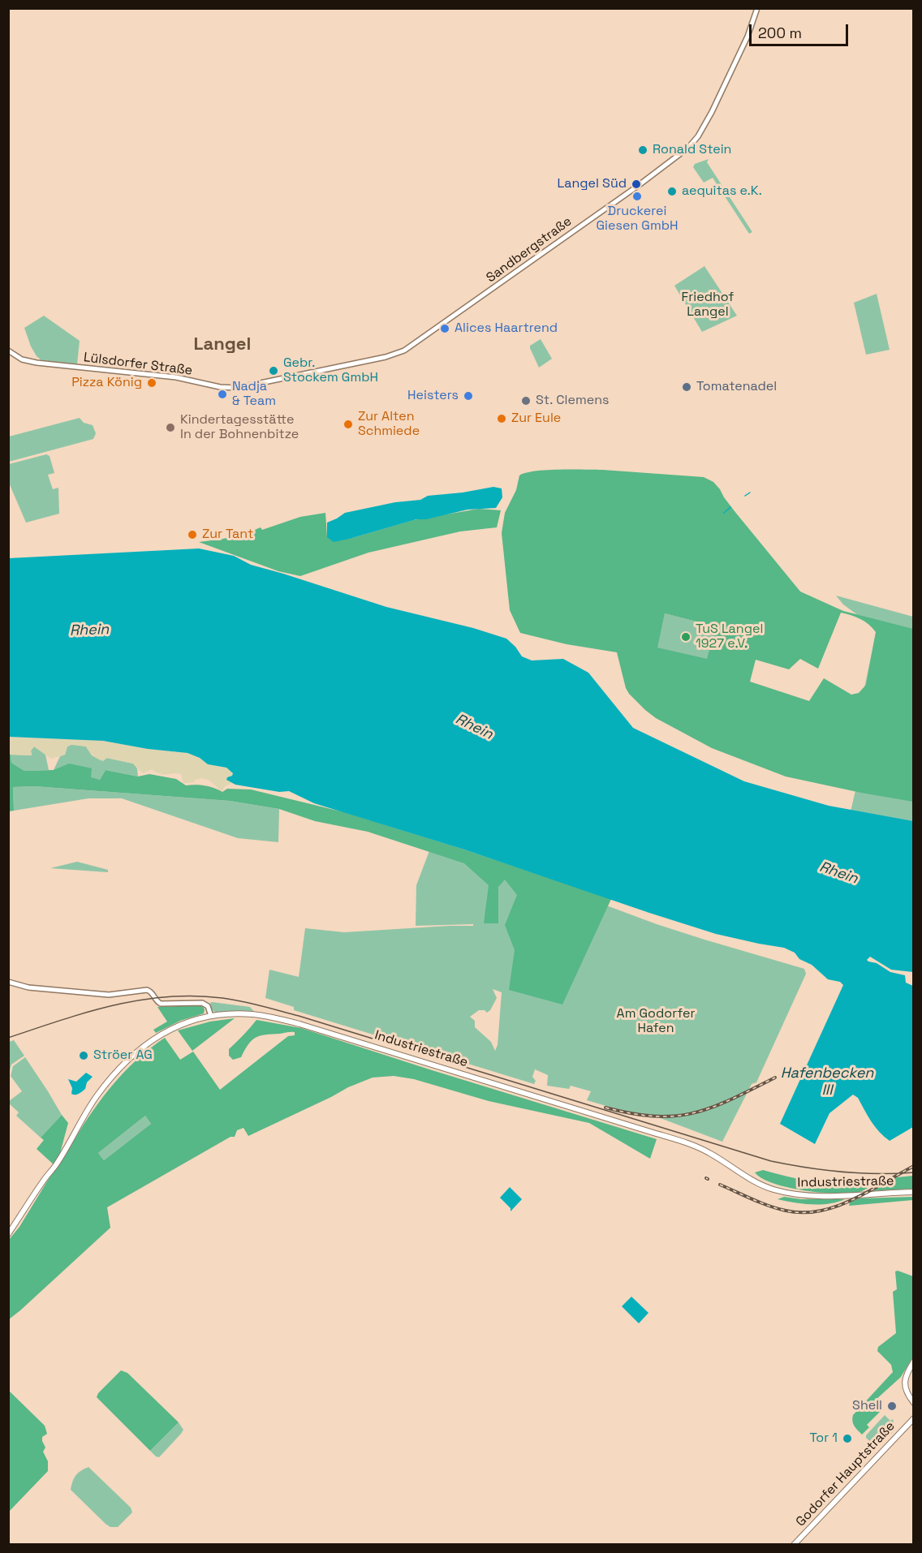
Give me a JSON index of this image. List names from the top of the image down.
{
  "streets": {
    "main road": ["Industriestraße", "Godorfer Hauptstraße"],
    "street": ["Sandbergstraße", "Lülsdorfer Straße"]
  },
  "crossings": [
    ["Sandbergstraße", "Lülsdorfer Straße"]
  ],
  "districts": ["Langel"],
  "water": ["Rhein", "Hafenbecken III"],
  "parks": ["Friedhof Langel", "Am Godorfer Hafen"],
  "places": [
    "Ronald Stein",
    "Langel Süd",
    "aequitas e.K.",
    "Druckerei Giesen GmbH",
    "Alices Haartrend",
    "Gebr. Stockem GmbH",
    "Pizza König",
    "Tomatenadel",
    "Nadja & Team",
    "Heisters",
    "St. Clemens",
    "Zur Eule",
    "Zur Alten Schmiede",
    "Kindertagesstätte In der Bohnenbitze",
    "Zur Tant",
    "TuS Langel 1927 e.V.",
    "Ströer AG",
    "Shell",
    "Tor 1"
  ],
  "scale_bar": "200 m"
}
